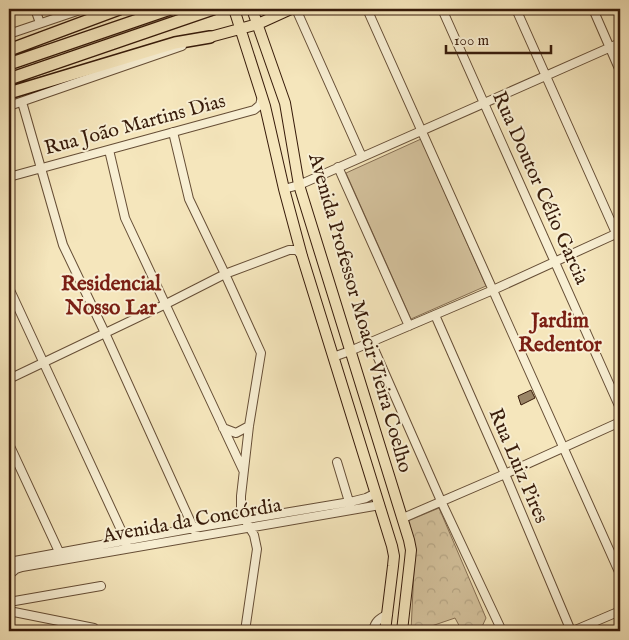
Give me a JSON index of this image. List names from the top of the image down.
{
  "streets": {
    "main road": ["Avenida Professor Moacir Vieira Coelho"],
    "street": [
      "Rua João Martins Dias",
      "Rua Doutor Célio Garcia",
      "Rua Luiz Pires",
      "Avenida da Concórdia"
    ]
  },
  "crossings": [
    ["Rua João Martins Dias", "Avenida Professor Moacir Vieira Coelho"],
    ["Avenida Professor Moacir Vieira Coelho", "Avenida da Concórdia"]
  ],
  "districts": ["Residencial Nosso Lar", "Jardim Redentor"],
  "scale_bar": "100 m"
}
